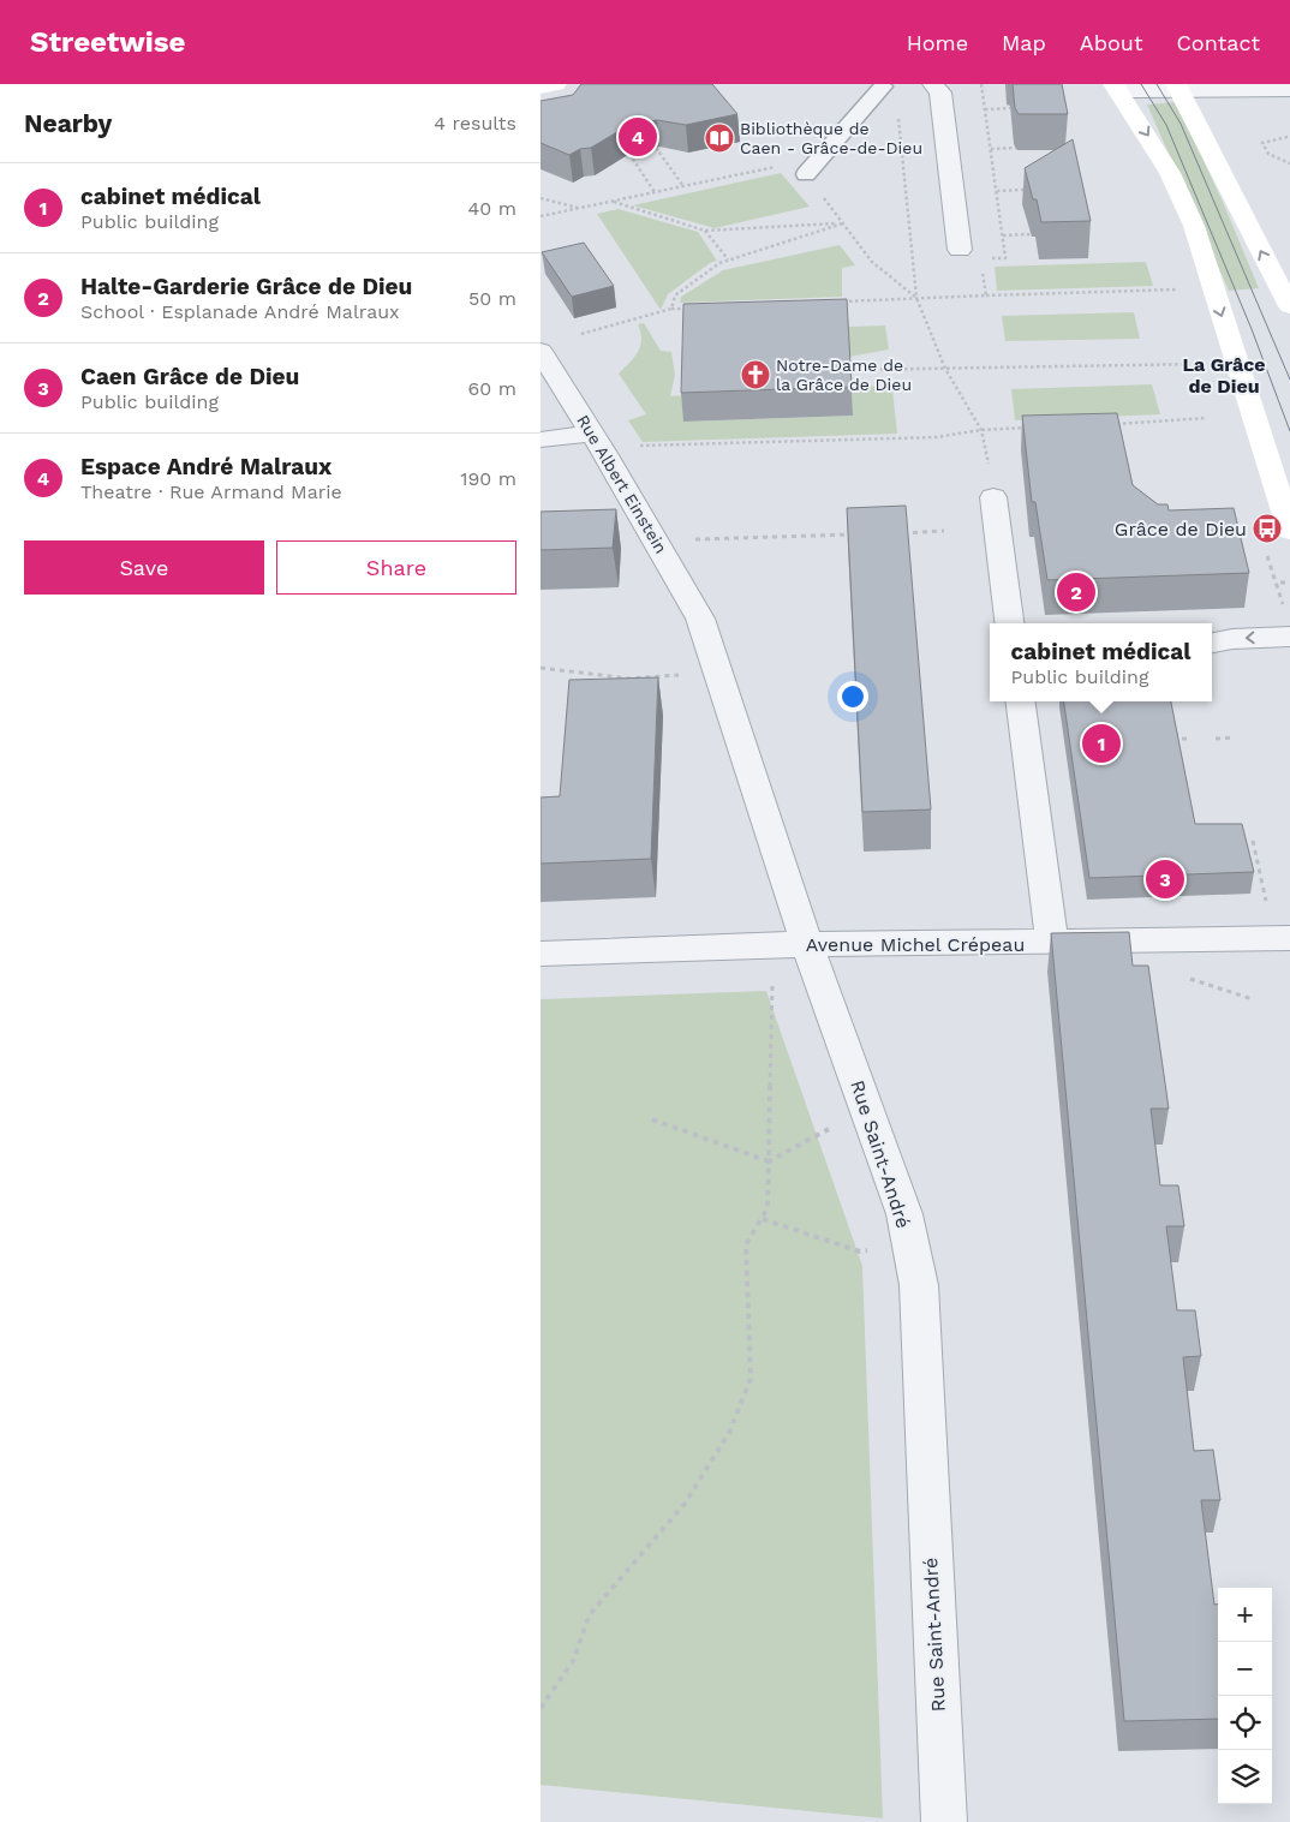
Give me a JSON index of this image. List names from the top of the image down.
{
  "streets": {
    "street": ["Rue Albert Einstein", "Avenue Michel Crépeau", "Rue Saint-André"]
  },
  "crossings": [
    ["Rue Albert Einstein", "Rue Saint-André"],
    ["Avenue Michel Crépeau", "Rue Saint-André"]
  ],
  "districts": ["La Grâce de Dieu"],
  "places": {
    "library": ["Bibliothèque de Caen - Grâce-de-Dieu"],
    "church": ["Notre-Dame de la Grâce de Dieu"],
    "bus stop": ["Grâce de Dieu"]
  },
  "page": {
    "header": "Streetwise",
    "nav": [
      "Home",
      "Map",
      "About",
      "Contact"
    ],
    "heading": ["Nearby", "4 results"],
    "pins": [
      "4",
      "2",
      "1",
      "3"
    ],
    "list": [
      {
        "mark": "1",
        "name": "cabinet médical",
        "note": "Public building",
        "value": "40 m"
      },
      {
        "mark": "2",
        "name": "Halte-Garderie Grâce de Dieu",
        "note": "School · Esplanade André Malraux",
        "value": "50 m"
      },
      {
        "mark": "3",
        "name": "Caen Grâce de Dieu",
        "note": "Public building",
        "value": "60 m"
      },
      {
        "mark": "4",
        "name": "Espace André Malraux",
        "note": "Theatre · Rue Armand Marie",
        "value": "190 m"
      }
    ],
    "buttons": ["Save", "Share"],
    "popup": ["cabinet médical", "Public building"],
    "map_buttons": ["+", "−"]
  }
}
